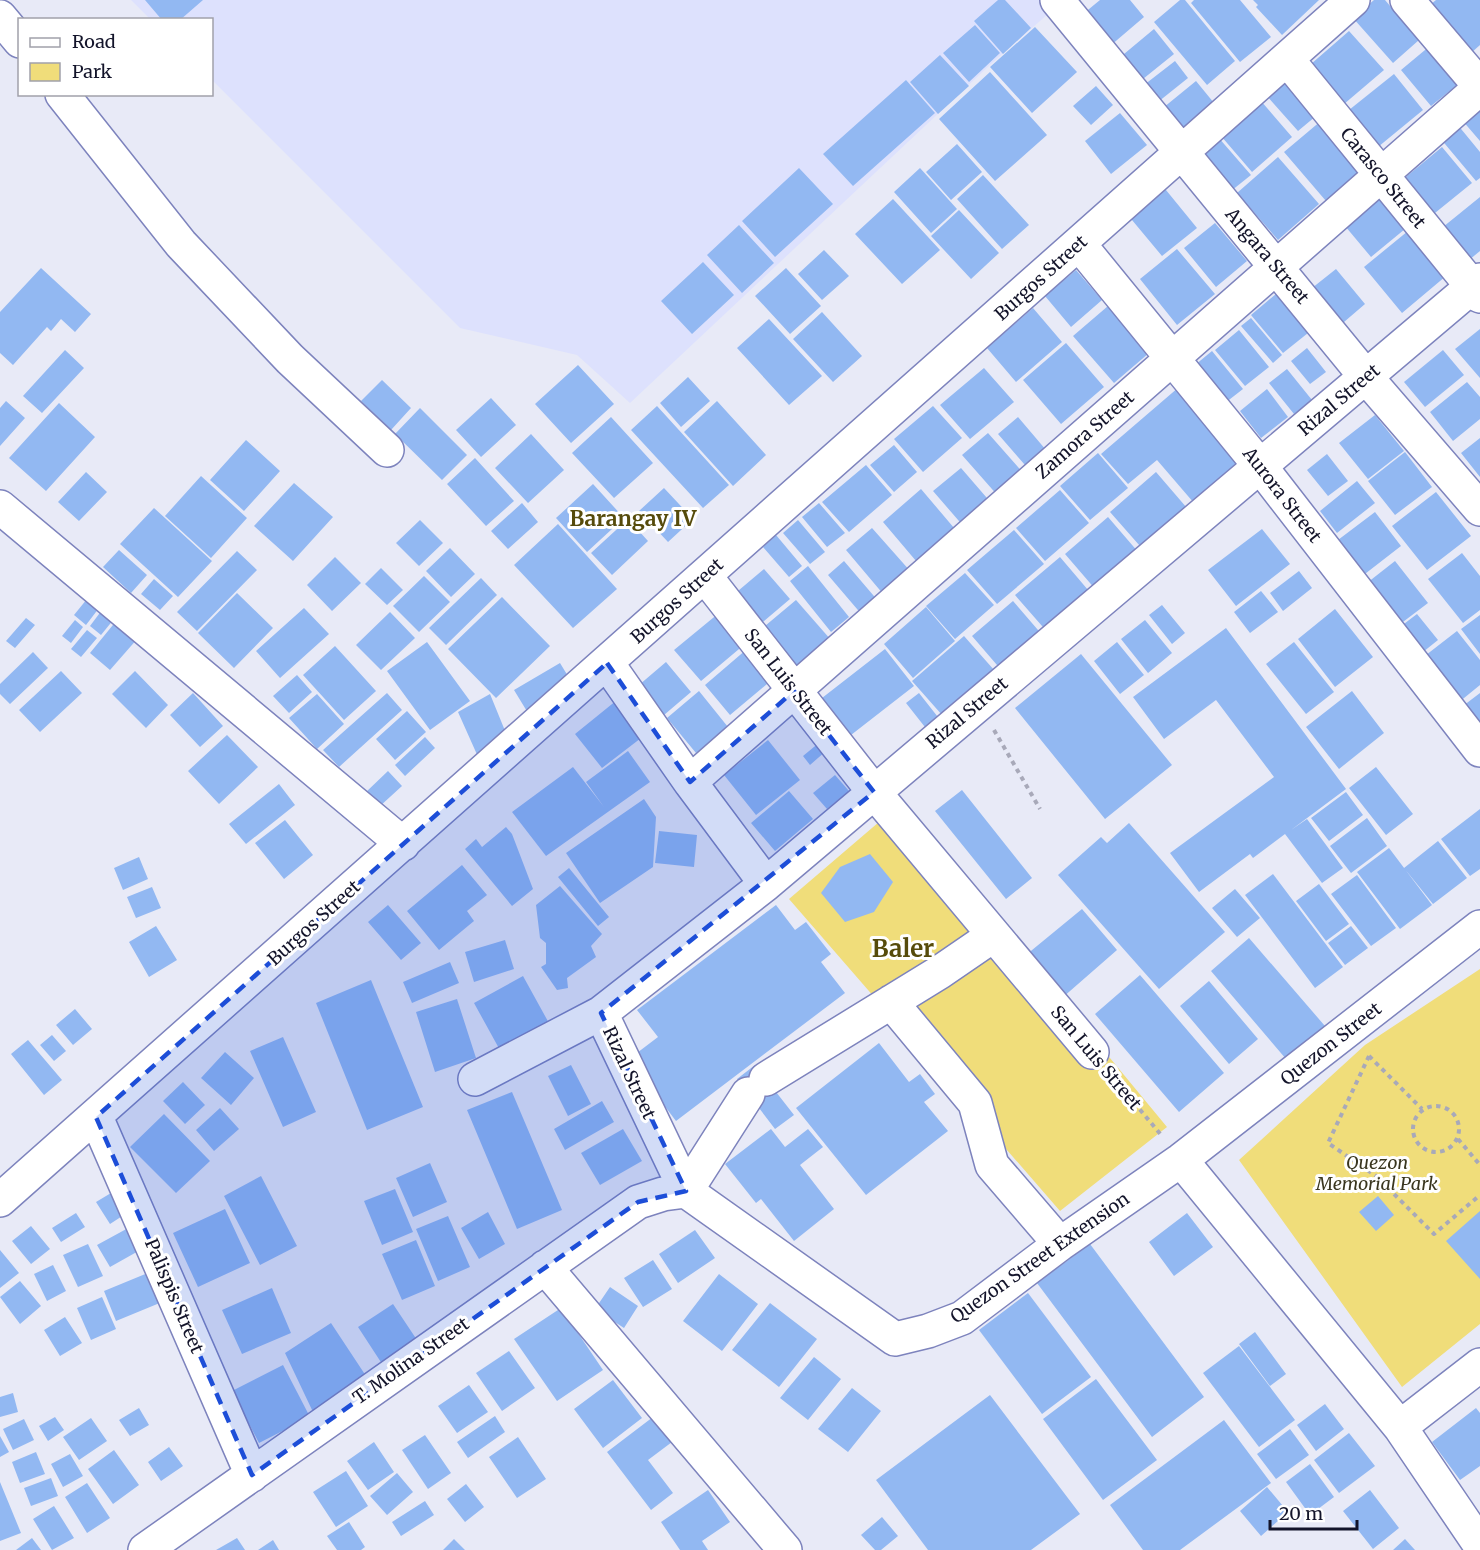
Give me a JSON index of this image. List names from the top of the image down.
{
  "streets": {
    "street": [
      "Carasco Street",
      "Angara Street",
      "Burgos Street",
      "Rizal Street",
      "Zamora Street",
      "Aurora Street",
      "San Luis Street",
      "Quezon Street",
      "Quezon Street Extension",
      "Palispis Street",
      "T. Molina Street"
    ]
  },
  "crossings": [
    ["Carasco Street", "Burgos Street"],
    ["Carasco Street", "Rizal Street"],
    ["Carasco Street", "Zamora Street"],
    ["Angara Street", "Burgos Street"],
    ["Angara Street", "Rizal Street"],
    ["Angara Street", "Zamora Street"],
    ["Burgos Street", "Aurora Street"],
    ["Burgos Street", "San Luis Street"],
    ["Burgos Street", "Palispis Street"],
    ["Rizal Street", "Aurora Street"],
    ["Rizal Street", "San Luis Street"],
    ["Rizal Street", "Quezon Street Extension"],
    ["Rizal Street", "T. Molina Street"],
    ["Zamora Street", "Aurora Street"],
    ["Zamora Street", "San Luis Street"],
    ["San Luis Street", "Quezon Street"],
    ["San Luis Street", "Quezon Street Extension"],
    ["Quezon Street", "Quezon Street Extension"],
    ["Quezon Street Extension", "T. Molina Street"],
    ["Palispis Street", "T. Molina Street"]
  ],
  "districts": ["Barangay IV", "Baler"],
  "parks": ["Quezon Memorial Park"],
  "legend": ["Road", "Park"],
  "scale_bar": "20 m"
}
